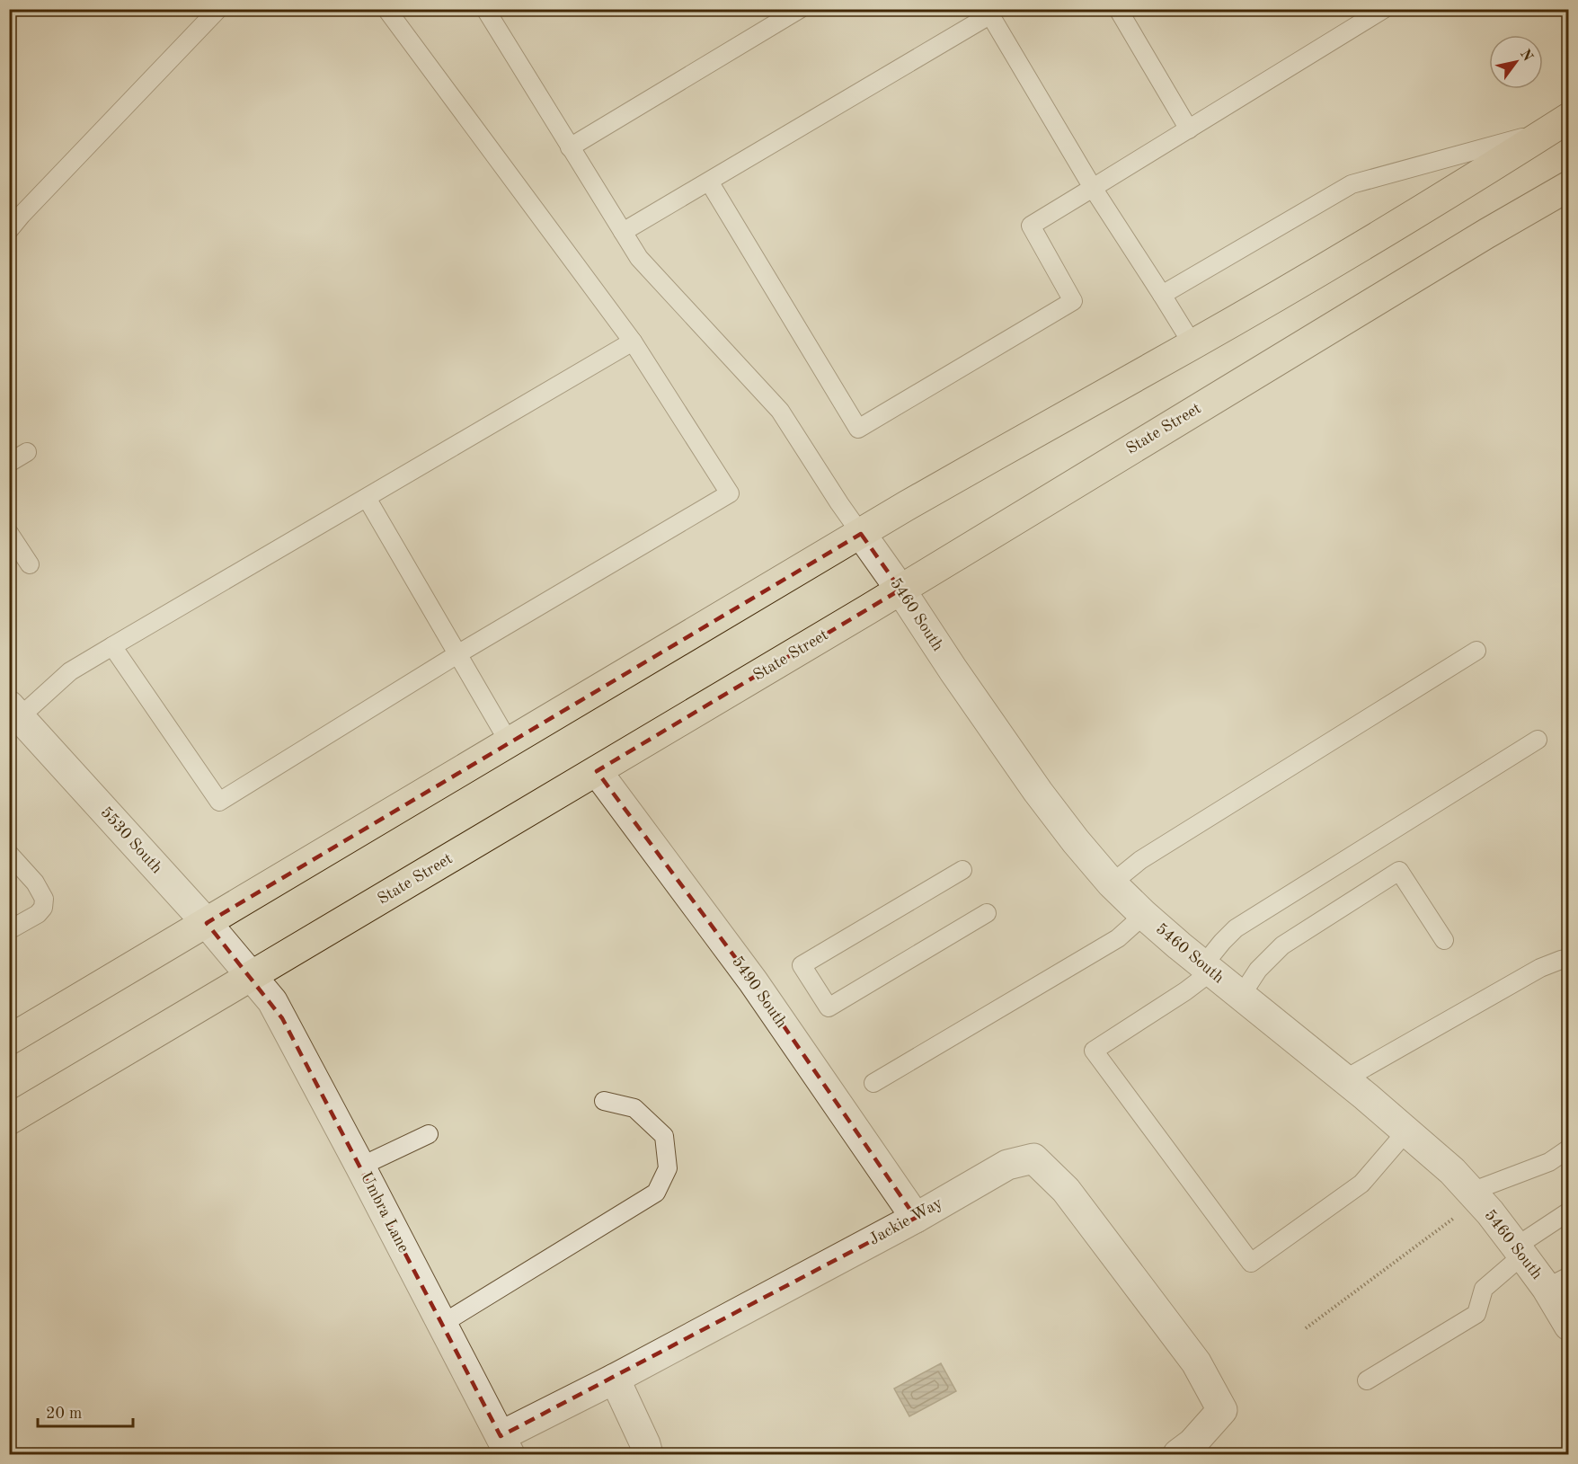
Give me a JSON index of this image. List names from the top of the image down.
{
  "streets": {
    "main road": ["State Street"],
    "street": [
      "5460 South",
      "5530 South",
      "5490 South",
      "Umbra Lane",
      "Jackie Way"
    ]
  },
  "crossings": [
    ["State Street", "5460 South"],
    ["State Street", "5530 South"],
    ["State Street", "5490 South"],
    ["State Street", "Umbra Lane"],
    ["5530 South", "Umbra Lane"],
    ["5490 South", "Jackie Way"],
    ["Umbra Lane", "Jackie Way"]
  ],
  "scale_bar": "20 m",
  "north": "top right"
}
